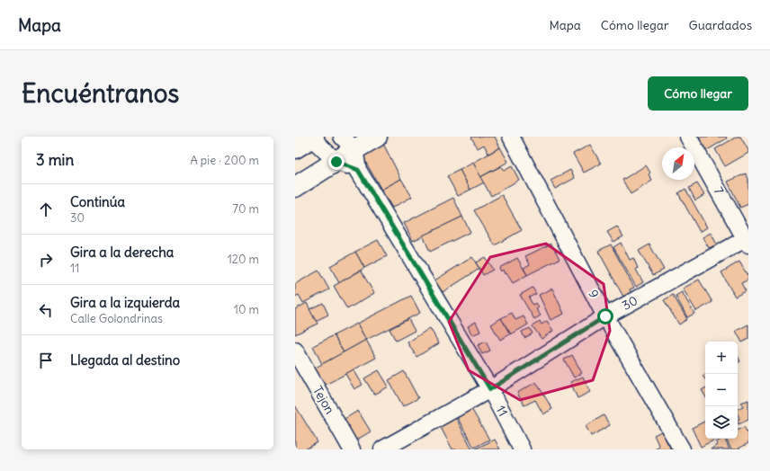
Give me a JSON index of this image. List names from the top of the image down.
{
  "streets": {
    "street": [
      "7",
      "9",
      "30",
      "Tejon",
      "11"
    ]
  },
  "crossings": [
    ["7", "30"],
    ["9", "30"],
    ["30", "11"]
  ],
  "north": "top right",
  "page": {
    "header": "Mapa",
    "nav": ["Mapa", "Cómo llegar", "Guardados"],
    "buttons": "Cómo llegar",
    "title": "Encuéntranos",
    "heading": ["3 min", "A pie · 200 m"],
    "list": [
      ["Continúa", "30", "70 m"],
      ["Gira a la derecha", "11", "120 m"],
      ["Gira a la izquierda", "Calle Golondrinas", "10 m"],
      "Llegada al destino"
    ],
    "map_buttons": ["+", "−"]
  }
}
